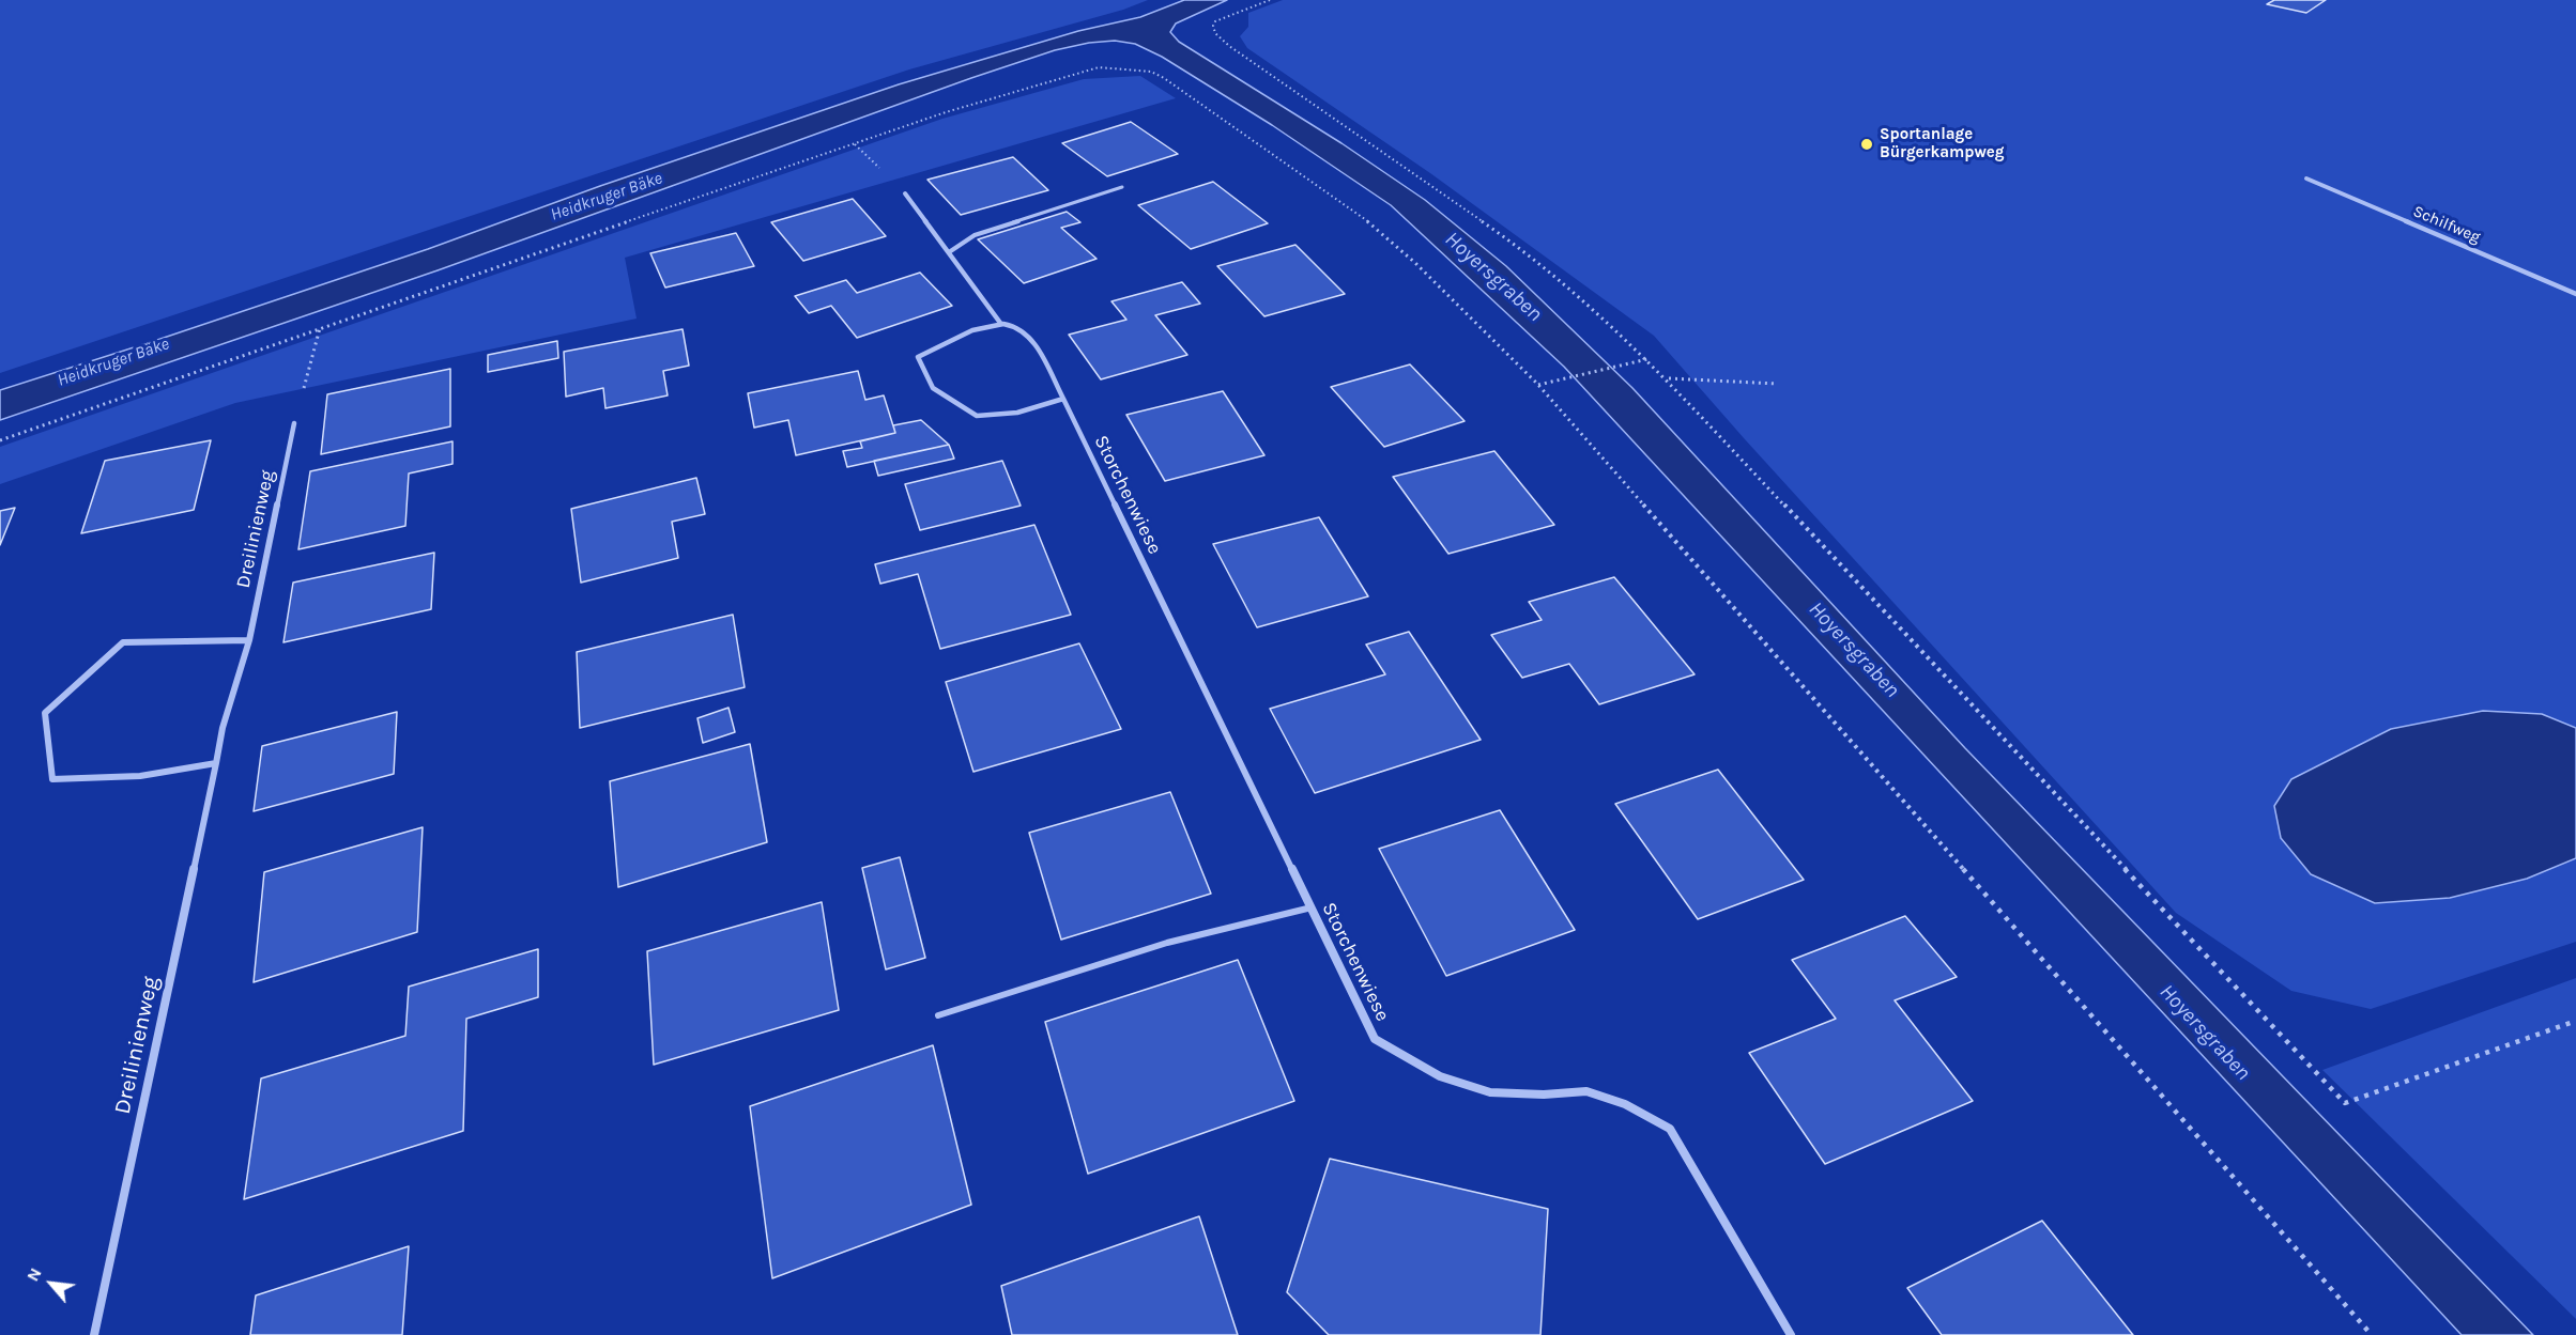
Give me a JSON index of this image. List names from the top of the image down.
{
  "streets": {
    "street": ["Schilfweg", "Storchenwiese", "Dreilinienweg"]
  },
  "water": ["Heidkruger Bäke", "Hoyersgraben"],
  "places": ["Sportanlage Bürgerkampweg"],
  "north": "top left"
}
